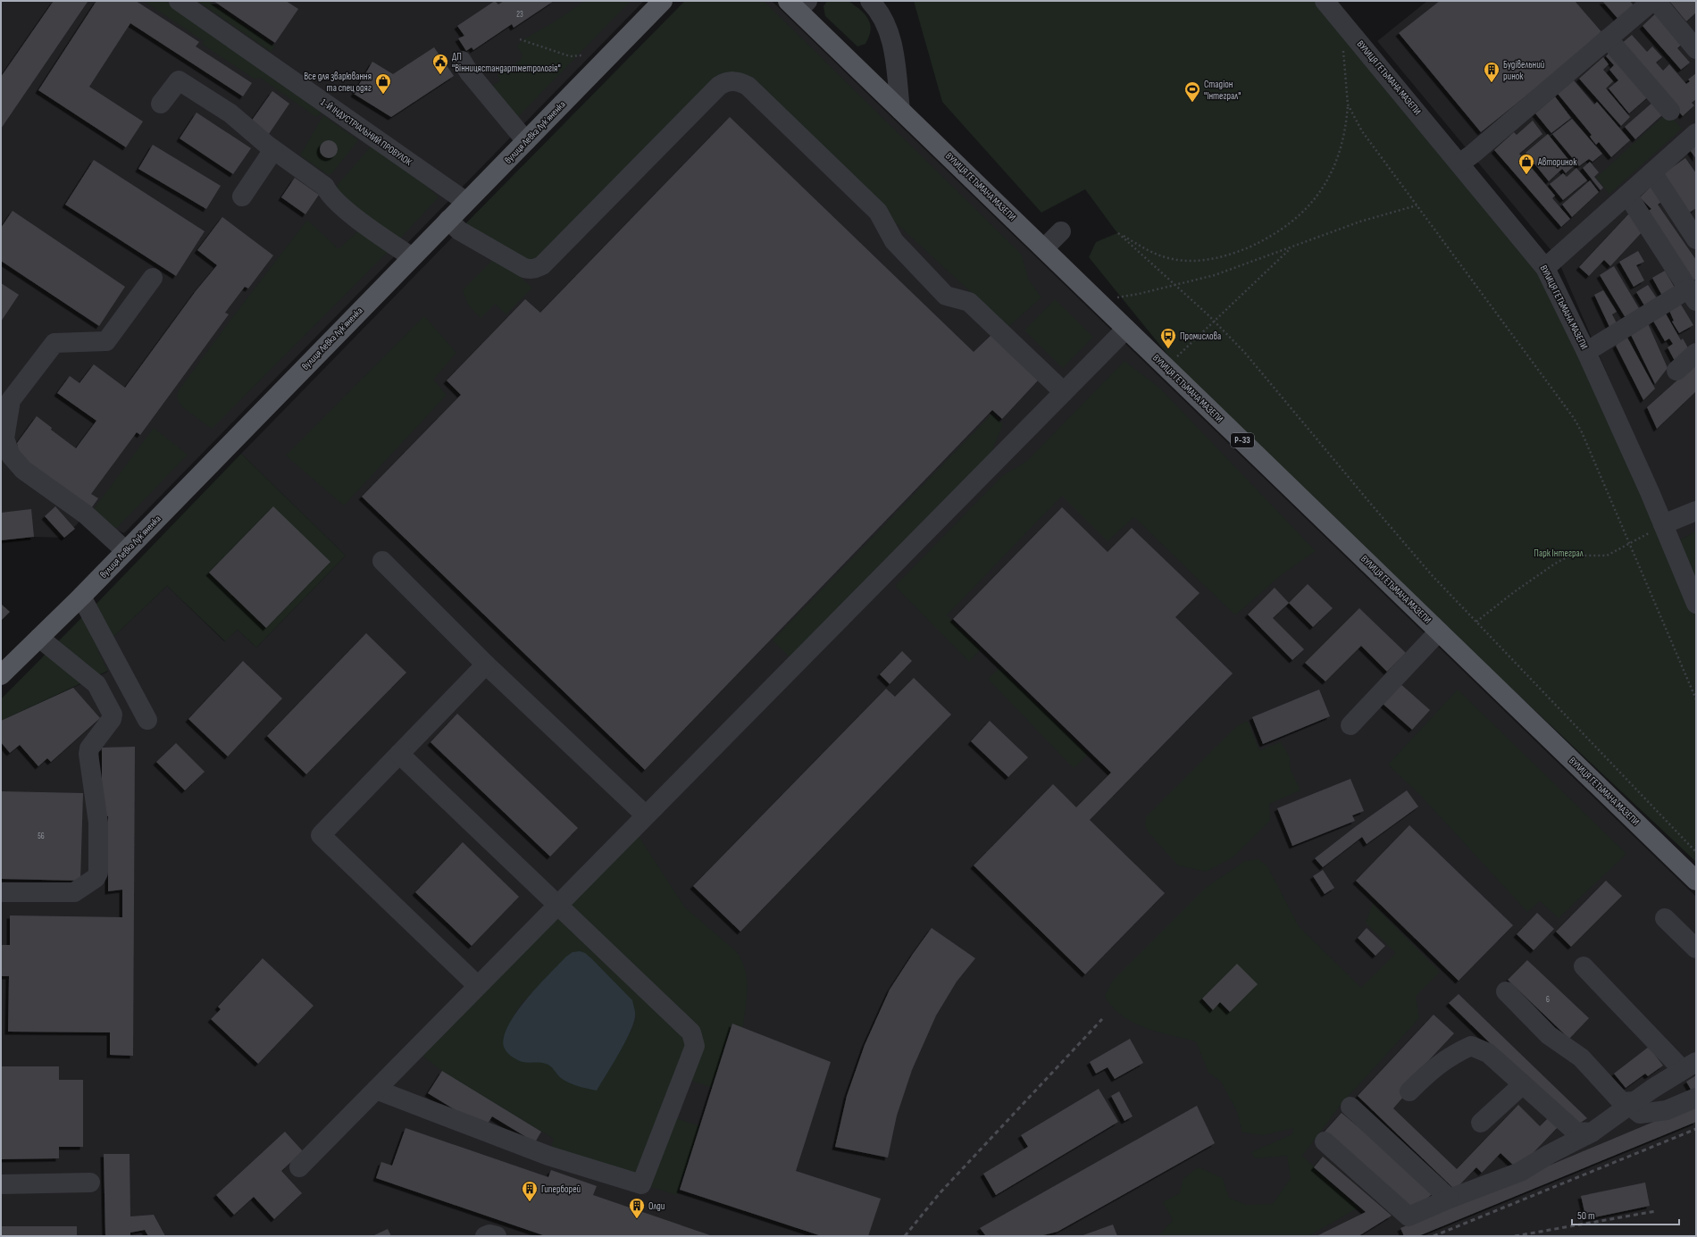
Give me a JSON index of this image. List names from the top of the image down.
{
  "streets": {
    "main road": ["ВУЛИЦЯ ГЕТЬМАНА МАЗЕПИ", "вулиця Левка Лукʼяненка", "Р-33"],
    "street": ["1-Й ІНДУСТРІАЛЬНИЙ ПРОВУЛОК"]
  },
  "crossings": [
    ["1-Й ІНДУСТРІАЛЬНИЙ ПРОВУЛОК", "вулиця Левка Лукʼяненка"]
  ],
  "parks": ["Парк Інтеграл"],
  "places": {
    "public building": ["ДП \"Вінницястандартметрологія\""],
    "building": ["Будівельний ринок", "Гиперборей", "Олди"],
    "shop": ["Все для зварювання та спец одяг", "Авторинок"],
    "sports": ["Стадіон \"Інтеграл\""],
    "bus stop": ["Промислова"]
  },
  "house_numbers": ["23", "56", "6"],
  "scale_bar": "50 m"
}
